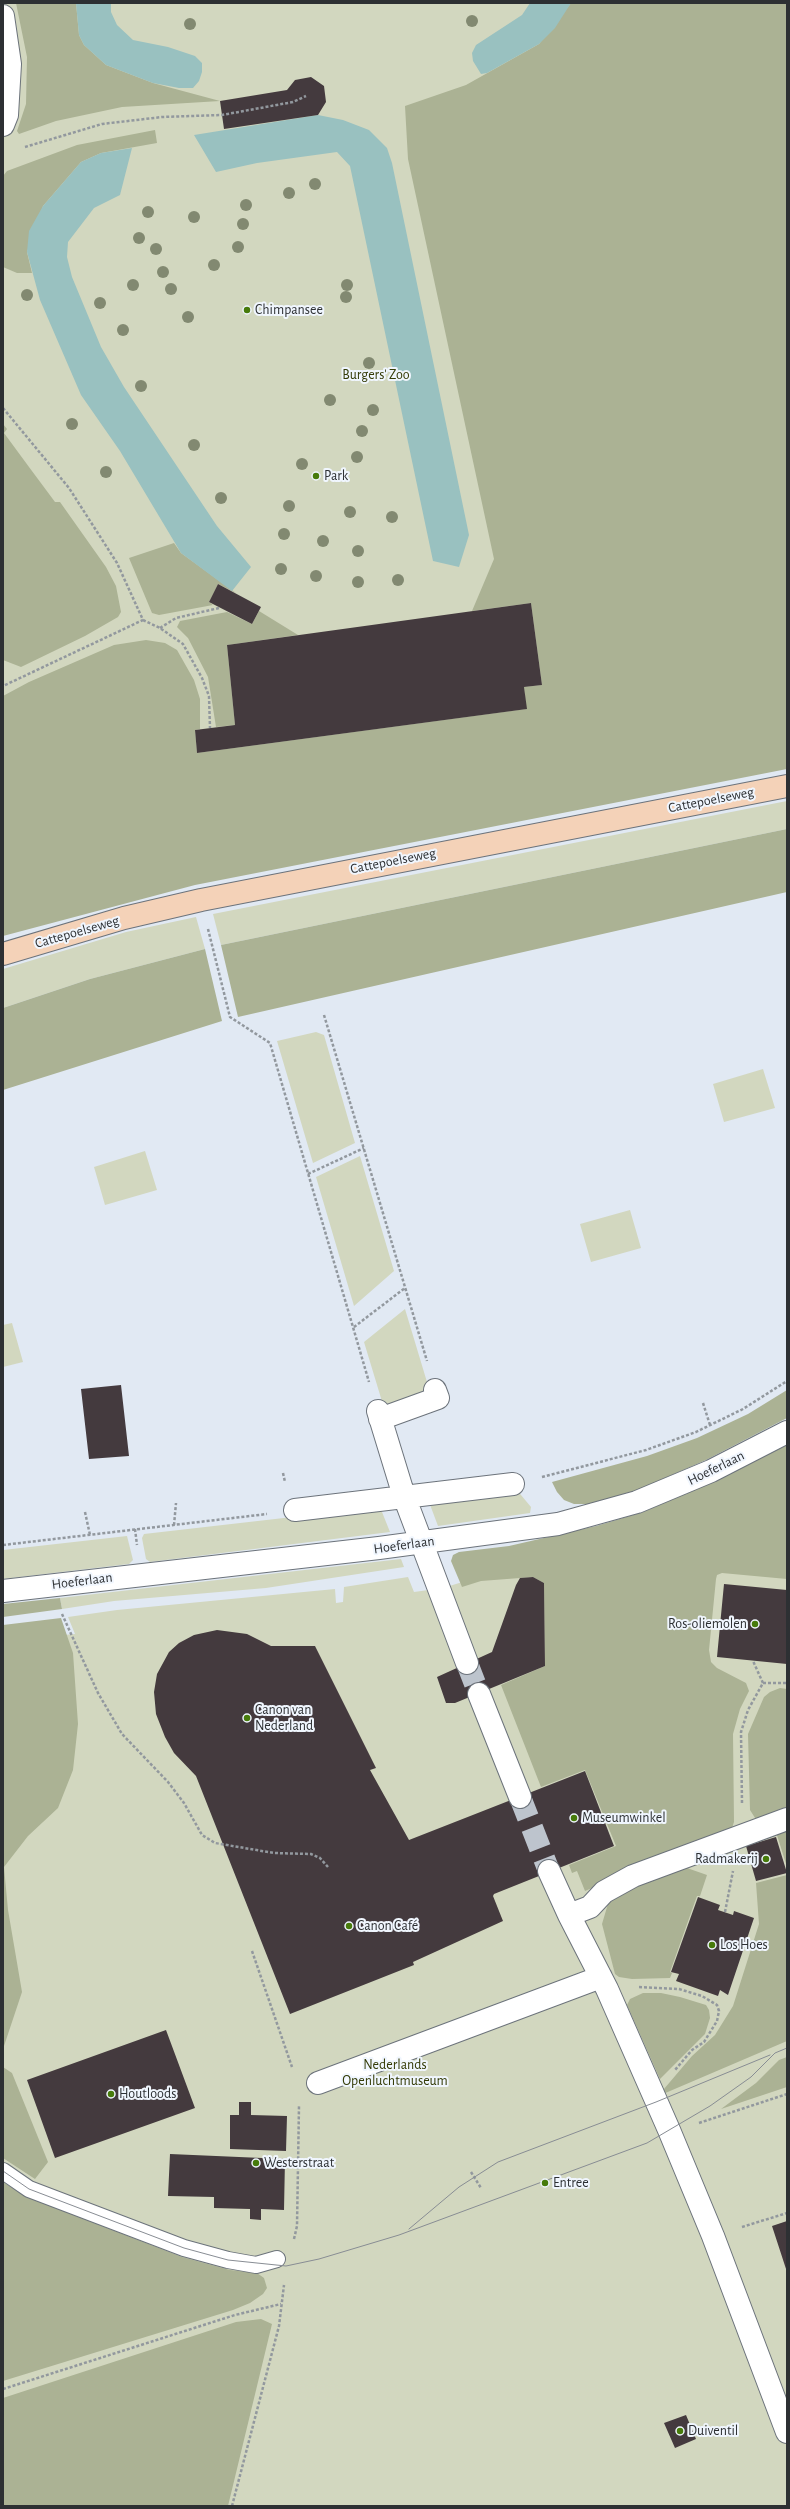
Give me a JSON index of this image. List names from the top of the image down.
{
  "streets": {
    "street": ["Cattepoelseweg", "Hoeferlaan"]
  },
  "parks": ["Burgers' Zoo", "Nederlands Openluchtmuseum"],
  "places": [
    "Chimpansee",
    "Park",
    "Ros-oliemolen",
    "Canon van Nederland",
    "Museumwinkel",
    "Radmakerij",
    "Canon Café",
    "Los Hoes",
    "Houtloods",
    "Westerstraat",
    "Entree",
    "Duiventil"
  ]
}
